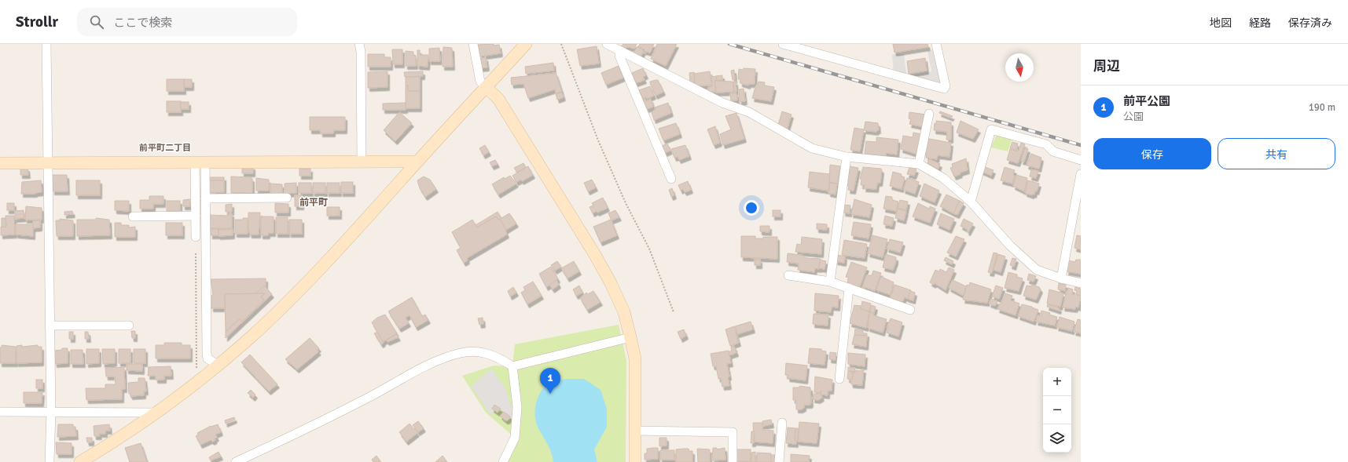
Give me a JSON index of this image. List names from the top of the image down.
{
  "districts": ["前平町二丁目", "前平町"],
  "north": "bottom",
  "page": {
    "header": "Strollr",
    "search": "ここで検索",
    "nav": ["地図", "経路", "保存済み"],
    "heading": "周辺",
    "list": [
      {
        "mark": "1",
        "name": "前平公園",
        "note": "公園",
        "value": "190 m"
      }
    ],
    "buttons": ["保存", "共有"],
    "map_buttons": ["+", "−"],
    "pins": "1"
  }
}
